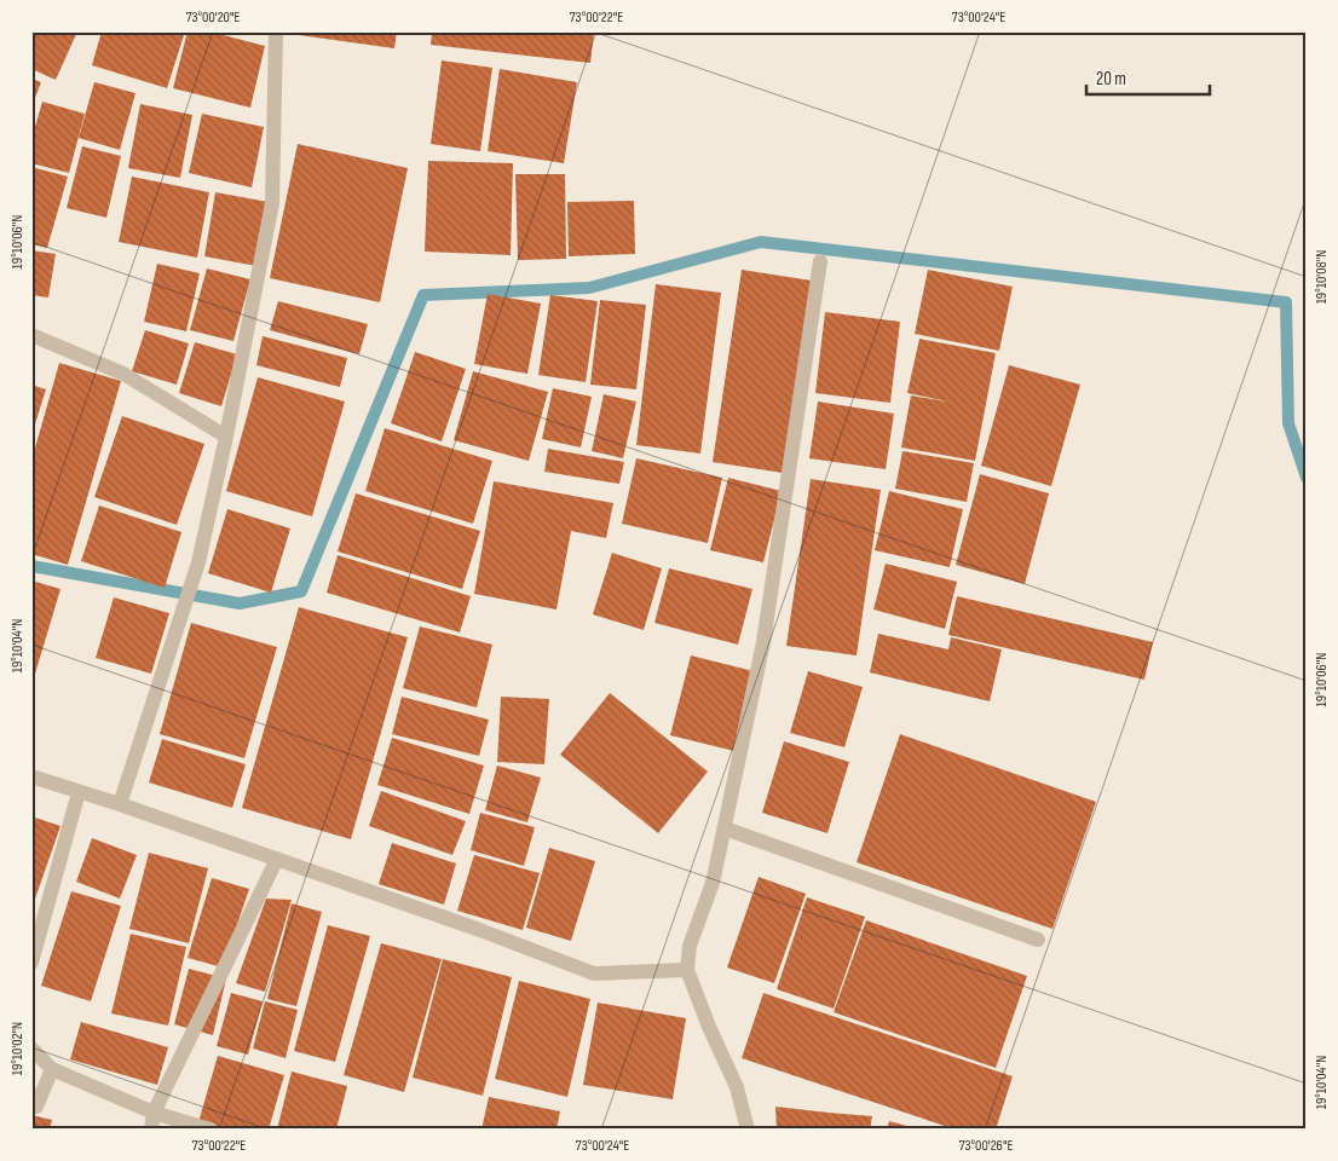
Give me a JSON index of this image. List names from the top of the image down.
{
  "scale_bar": "20 m",
  "coordinates": [
    "73°00'20\"E",
    "73°00'22\"E",
    "73°00'24\"E",
    "19°10'06\"N",
    "19°10'08\"N",
    "19°10'04\"N",
    "19°10'02\"N",
    "73°00'26\"E"
  ]
}
